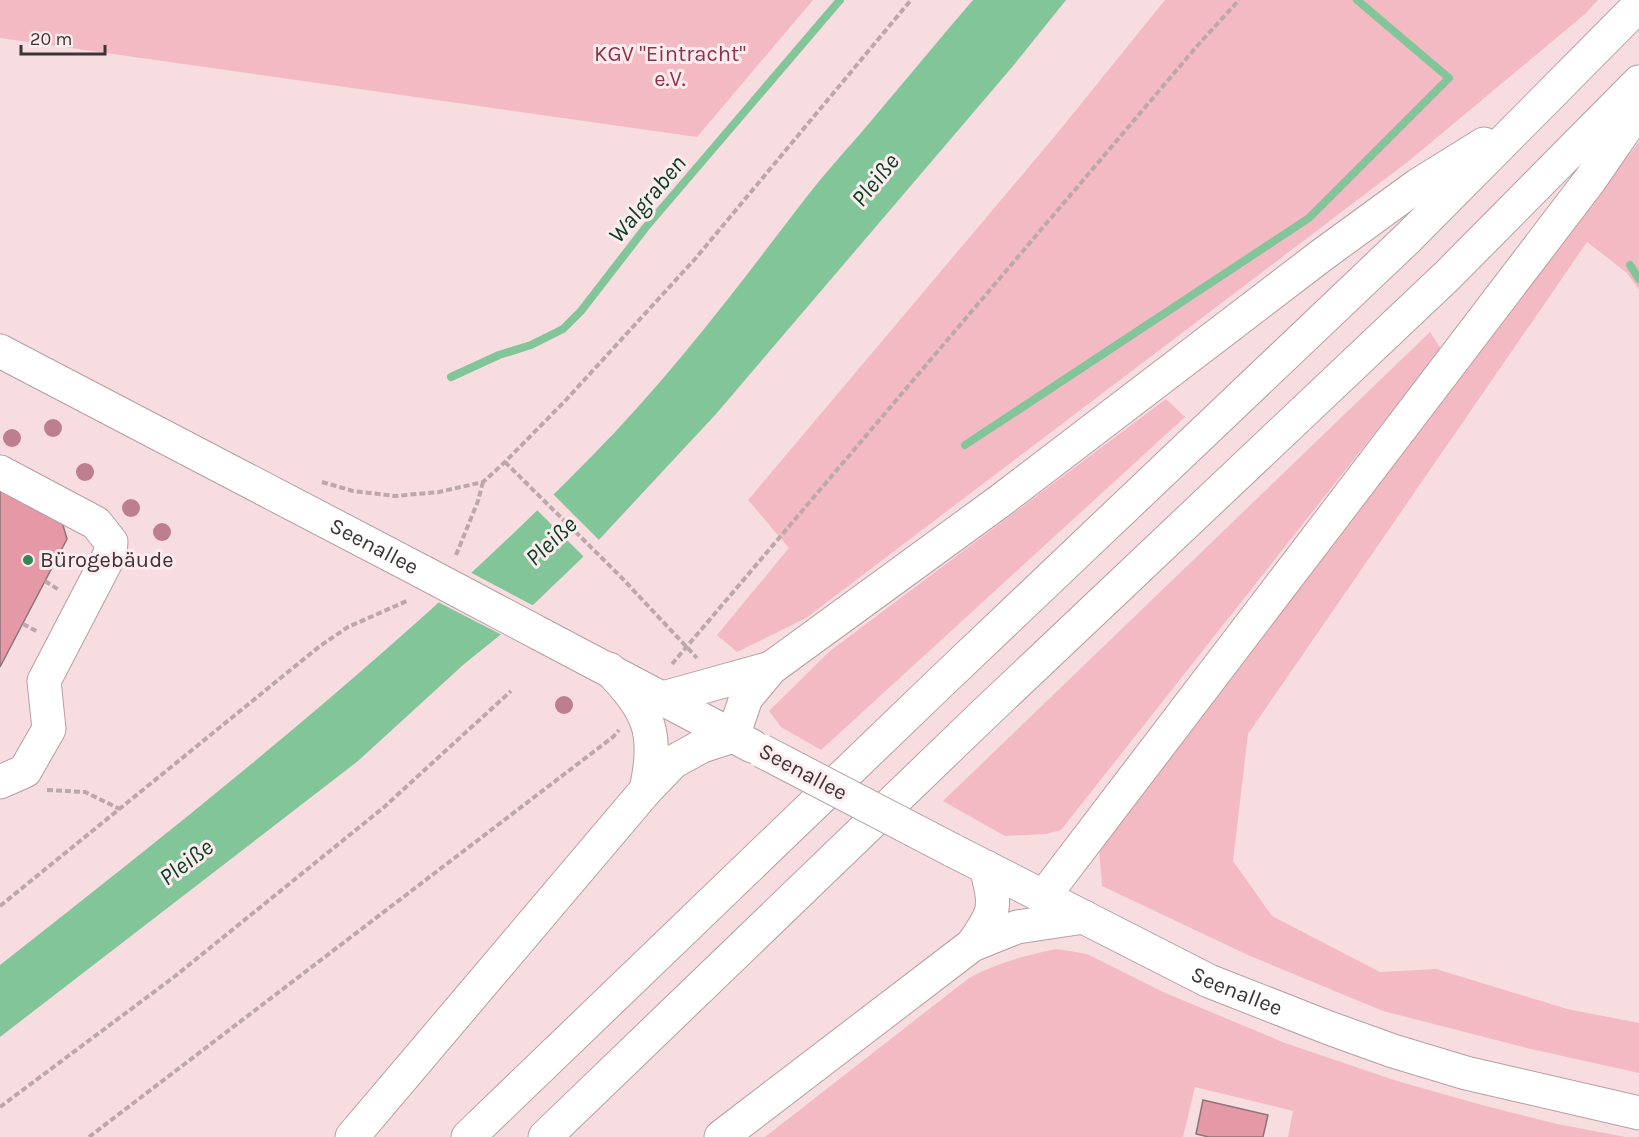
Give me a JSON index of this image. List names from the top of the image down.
{
  "streets": {
    "main road": ["Seenallee"]
  },
  "water": ["Pleiße", "Walgraben"],
  "parks": ["KGV \"Eintracht\" e.V."],
  "places": ["Bürogebäude"],
  "scale_bar": "20 m"
}
